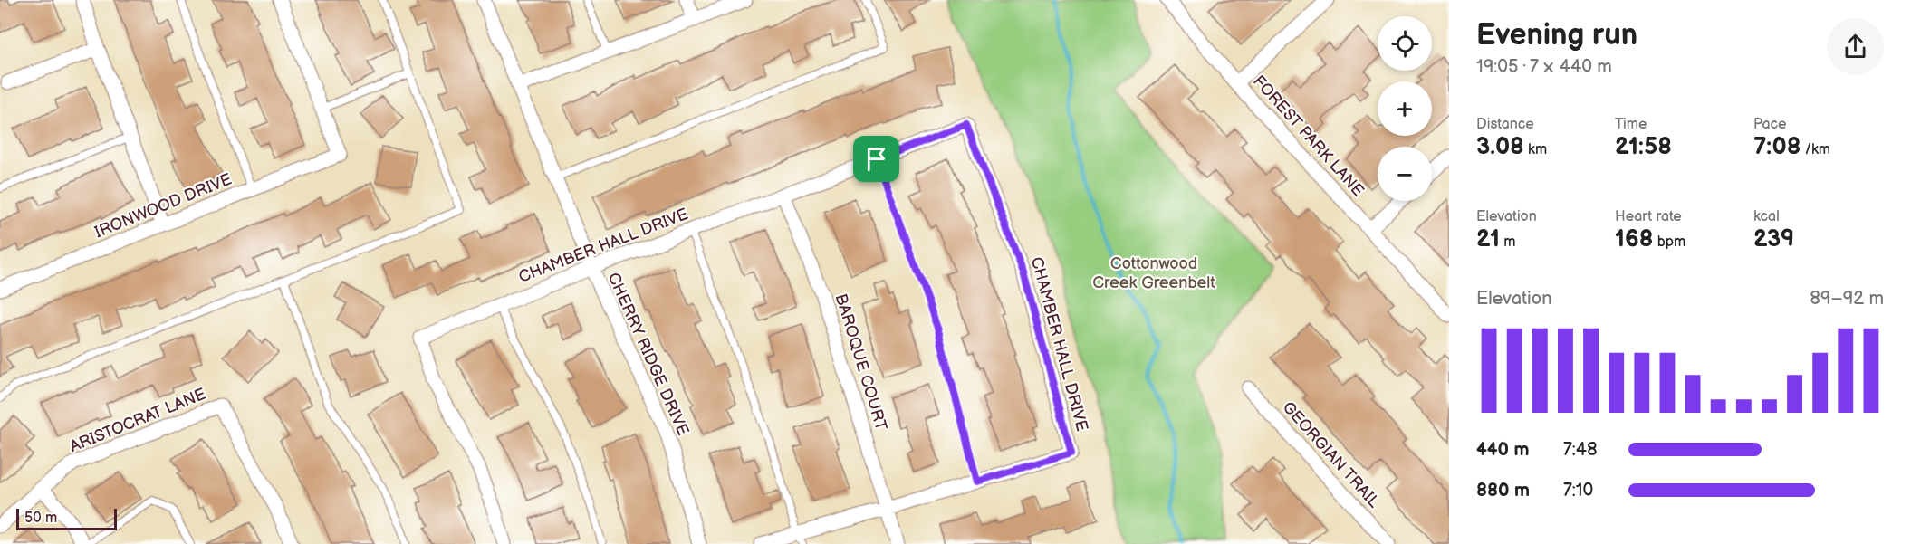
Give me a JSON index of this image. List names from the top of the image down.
{
  "streets": {
    "street": [
      "FOREST PARK LANE",
      "IRONWOOD DRIVE",
      "CHAMBER HALL DRIVE",
      "CHERRY RIDGE DRIVE",
      "BAROQUE COURT",
      "ARISTOCRAT LANE",
      "GEORGIAN TRAIL"
    ]
  },
  "crossings": [
    ["CHAMBER HALL DRIVE", "CHERRY RIDGE DRIVE"],
    ["CHAMBER HALL DRIVE", "BAROQUE COURT"]
  ],
  "parks": ["Cottonwood Creek Greenbelt"],
  "scale_bar": "50 m",
  "page": {
    "heading": ["Evening run", "19:05 · 7 × 440 m"],
    "map_buttons": ["+", "−"],
    "stats": [
      ["Distance", "3.08 km"],
      ["Time", "21:58"],
      ["Pace", "7:08 /km"],
      ["Elevation", "21 m"],
      ["Heart rate", "168 bpm"],
      ["kcal", "239"]
    ],
    "chart": ["Elevation", "89–92 m"],
    "list": [
      {
        "name": "440 m",
        "note": "7:48"
      },
      {
        "name": "880 m",
        "note": "7:10"
      }
    ],
    "scale": "50 m"
  }
}
